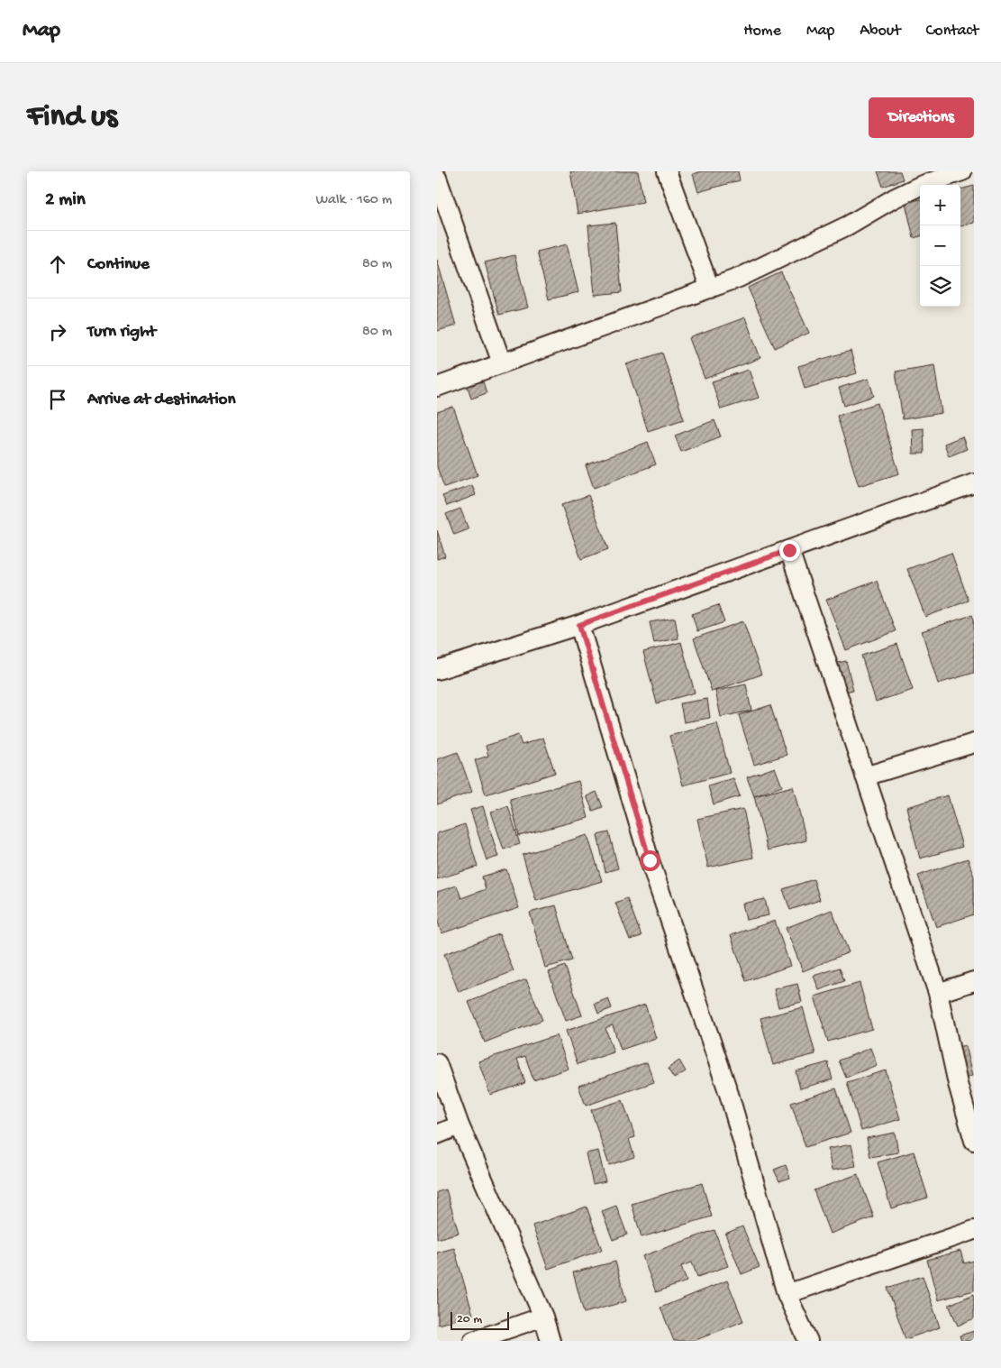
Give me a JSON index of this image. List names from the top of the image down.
{
  "scale_bar": "20 m",
  "page": {
    "header": "Map",
    "nav": [
      "Home",
      "Map",
      "About",
      "Contact"
    ],
    "buttons": "Directions",
    "title": "Find us",
    "heading": ["2 min", "Walk · 160 m"],
    "map_buttons": ["+", "−"],
    "list": [
      ["Continue", "80 m"],
      ["Turn right", "80 m"],
      "Arrive at destination"
    ],
    "scale": "20 m"
  }
}
